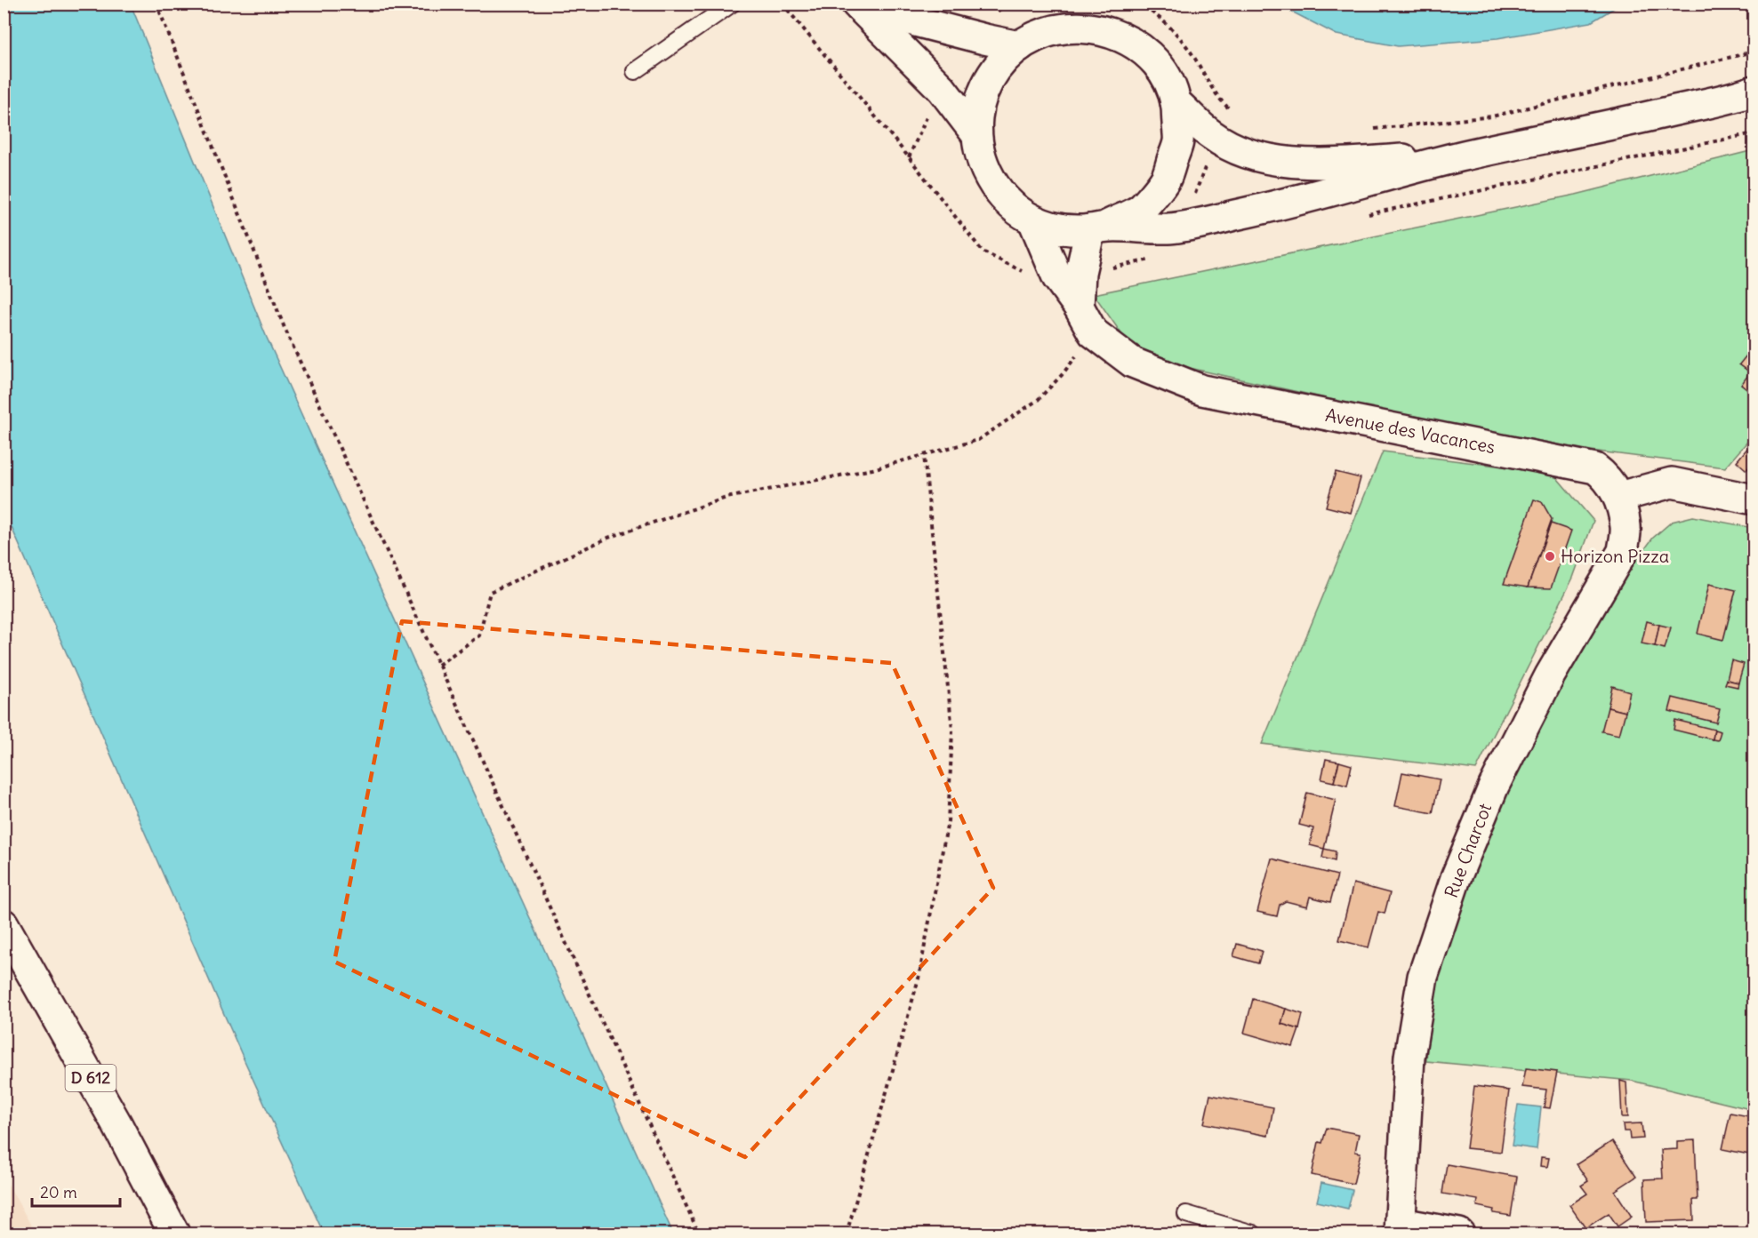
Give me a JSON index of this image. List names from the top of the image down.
{
  "streets": {
    "street": ["Avenue des Vacances", "Rue Charcot", "D 612"]
  },
  "crossings": [
    ["Avenue des Vacances", "Rue Charcot"]
  ],
  "places": ["Horizon Pizza"],
  "scale_bar": "20 m"
}
